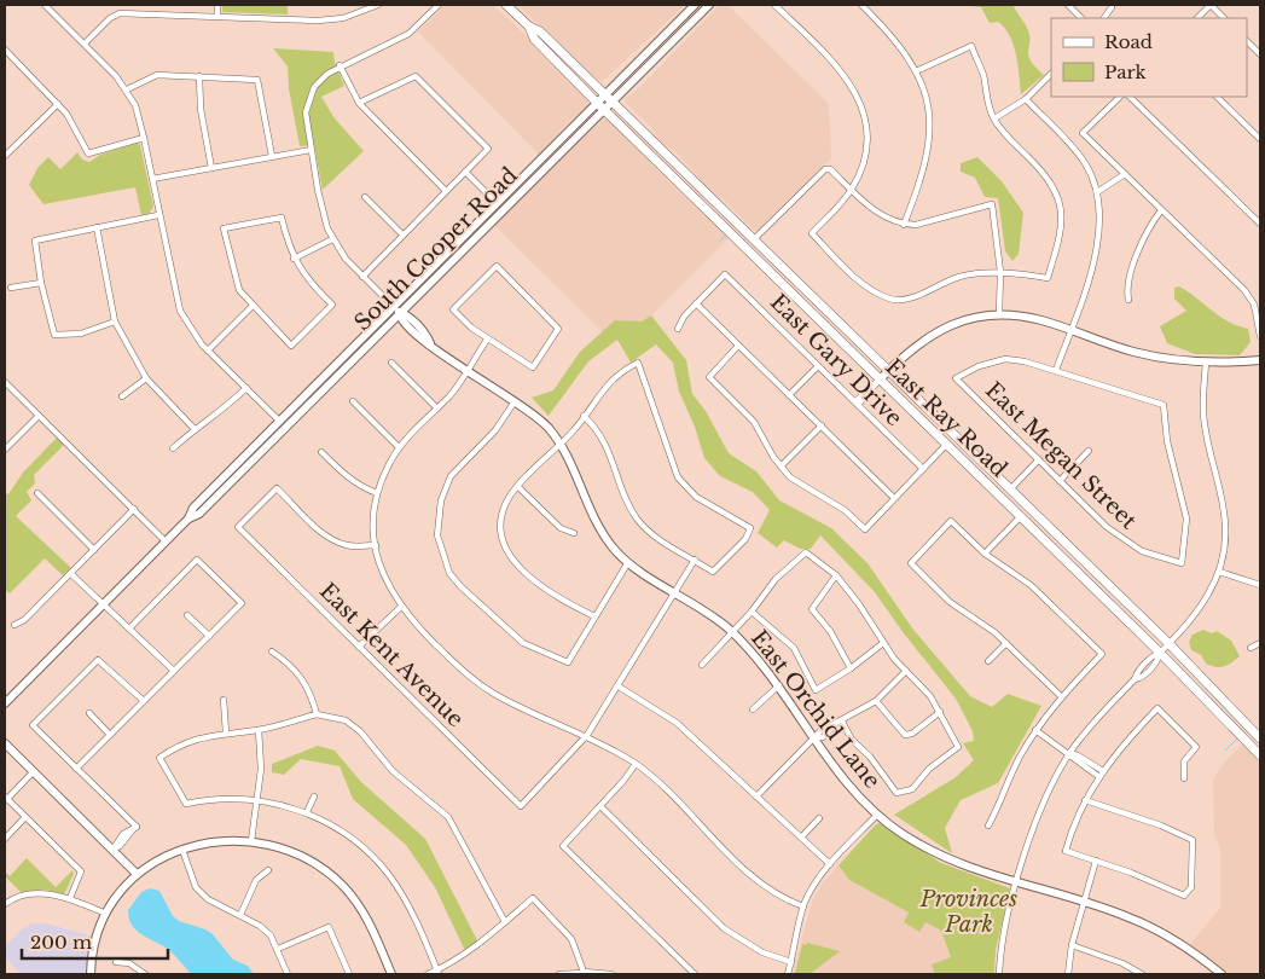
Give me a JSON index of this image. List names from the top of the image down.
{
  "streets": {
    "main road": ["East Ray Road"],
    "street": [
      "South Cooper Road",
      "East Gary Drive",
      "East Megan Street",
      "East Kent Avenue",
      "East Orchid Lane"
    ]
  },
  "crossings": [
    ["South Cooper Road", "East Ray Road"],
    ["South Cooper Road", "East Orchid Lane"]
  ],
  "parks": ["Provinces Park"],
  "legend": ["Road", "Park"],
  "scale_bar": "200 m"
}
